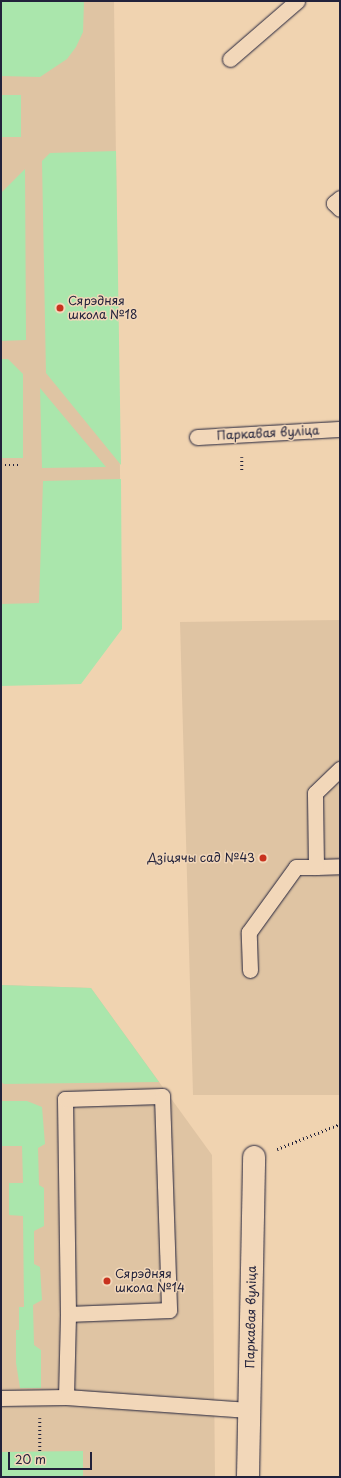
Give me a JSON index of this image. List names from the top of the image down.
{
  "streets": {
    "street": ["Паркавая вуліца"]
  },
  "places": ["Сярэдняя школа №18", "Дзіцячы сад №43", "Сярэдняя школа №14"],
  "scale_bar": "20 m"
}
